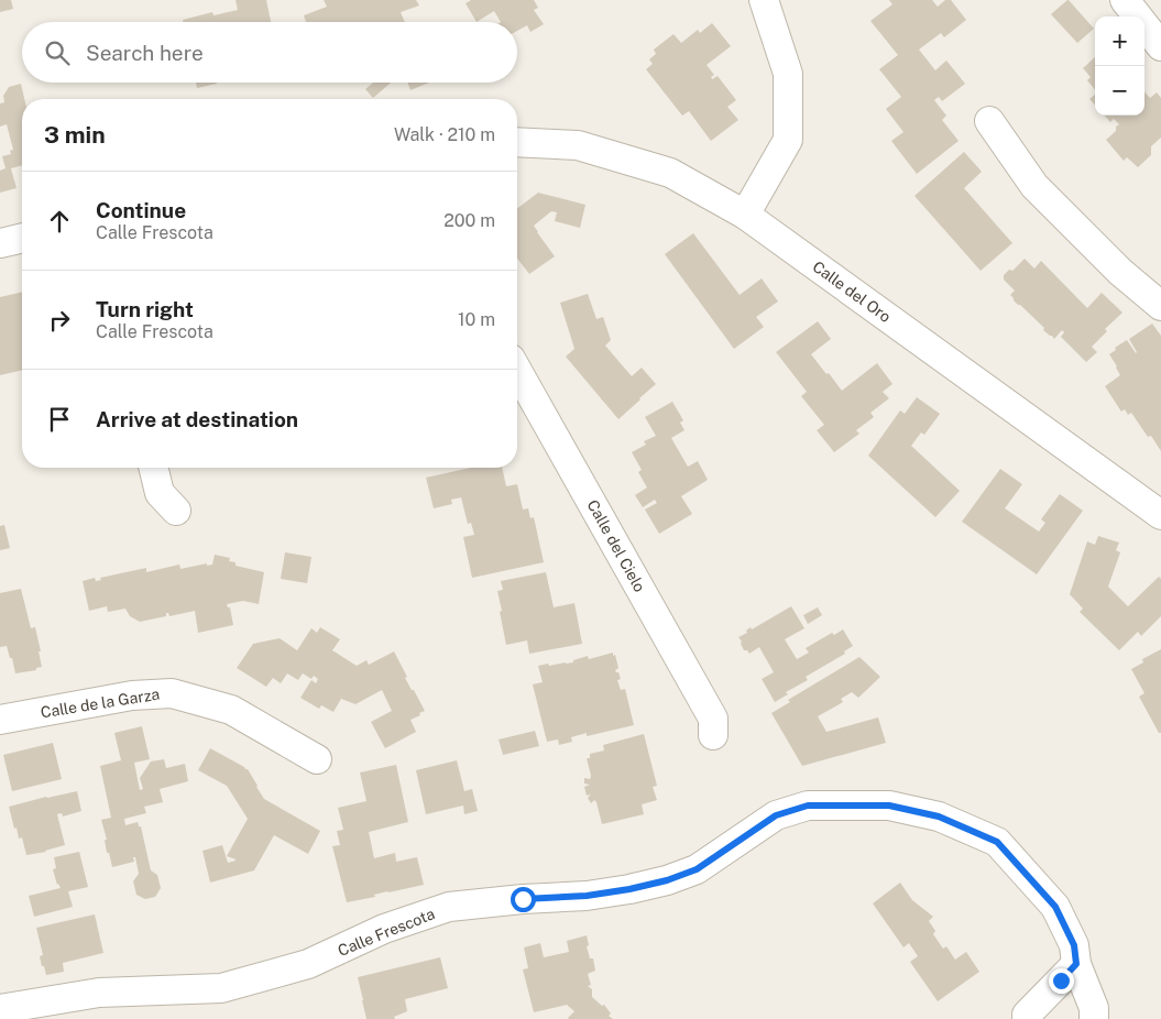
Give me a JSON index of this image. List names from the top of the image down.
{
  "streets": {
    "street": [
      "Calle del Oro",
      "Calle del Cielo",
      "Calle de la Garza",
      "Calle Frescota"
    ]
  },
  "page": {
    "map_buttons": ["+", "−"],
    "search": "Search here",
    "heading": ["3 min", "Walk · 210 m"],
    "list": [
      ["Continue", "Calle Frescota", "200 m"],
      ["Turn right", "Calle Frescota", "10 m"],
      "Arrive at destination"
    ]
  }
}
